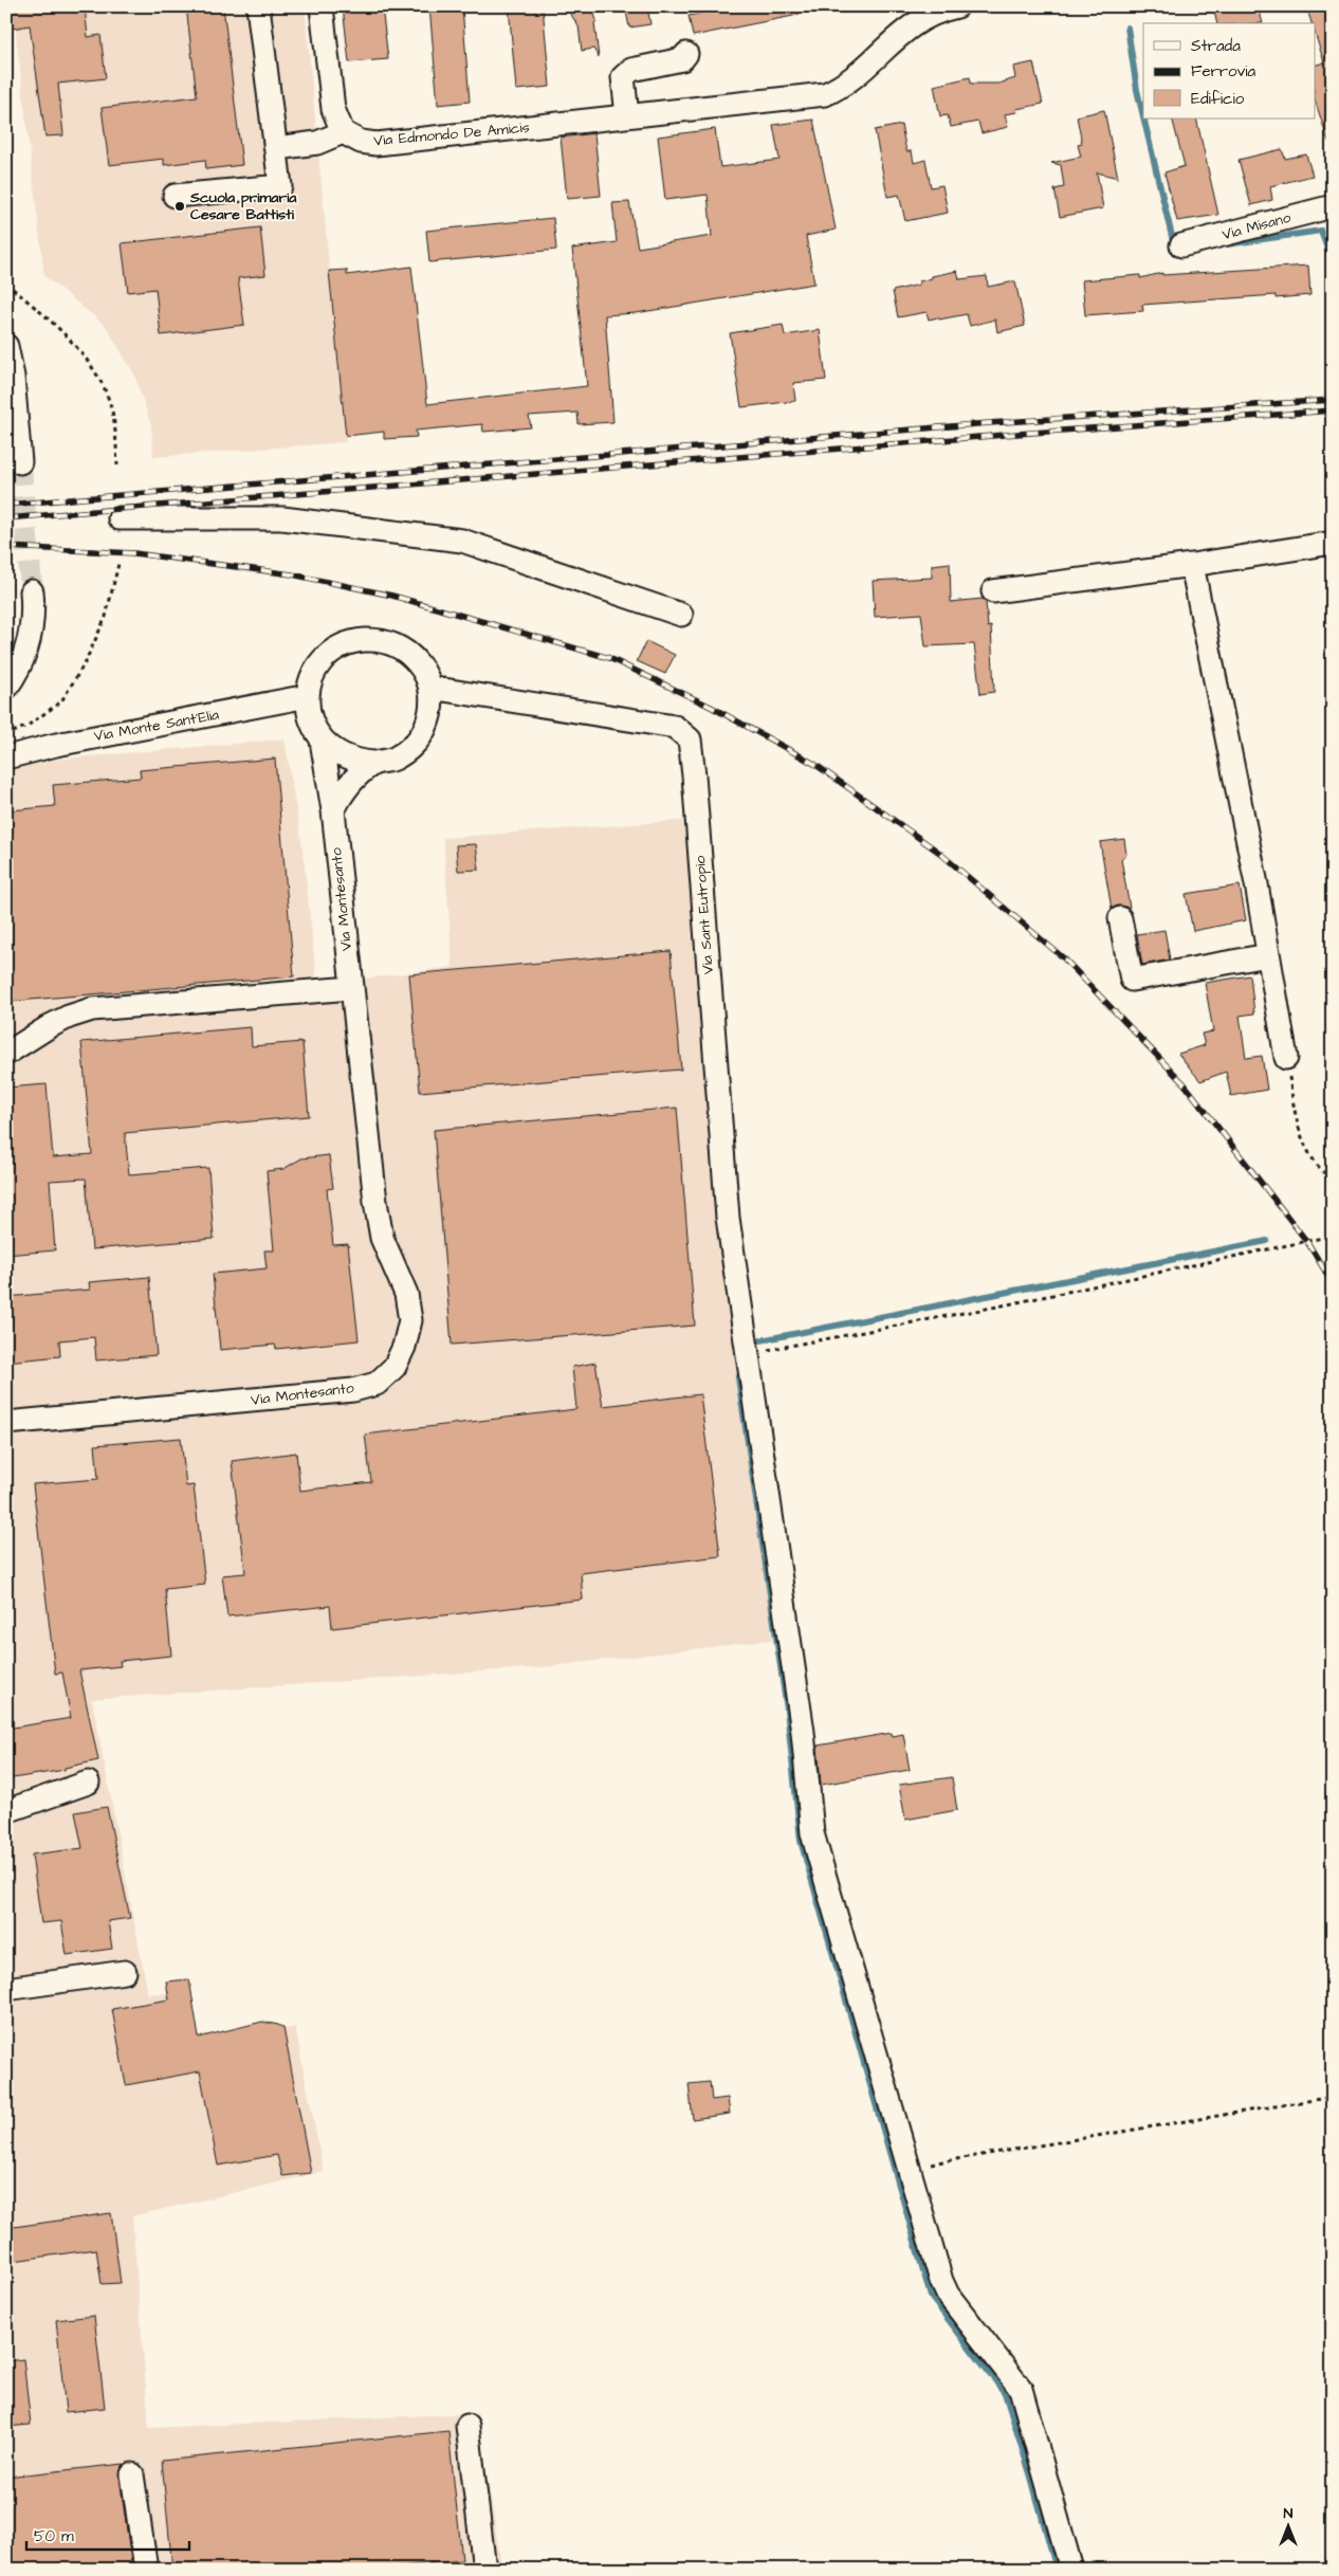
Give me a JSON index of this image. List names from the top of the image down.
{
  "streets": {
    "street": [
      "Via Edmondo De Amicis",
      "Via Misano",
      "Via Monte Sant'Elia",
      "Via Montesanto",
      "Via Sant Eutropio"
    ]
  },
  "crossings": [
    ["Via Monte Sant'Elia", "Via Montesanto"],
    ["Via Monte Sant'Elia", "Via Sant Eutropio"],
    ["Via Montesanto", "Via Sant Eutropio"]
  ],
  "places": ["Scuola primaria Cesare Battisti"],
  "legend": ["Strada", "Ferrovia", "Edificio"],
  "scale_bar": "50 m",
  "north": "top"
}
